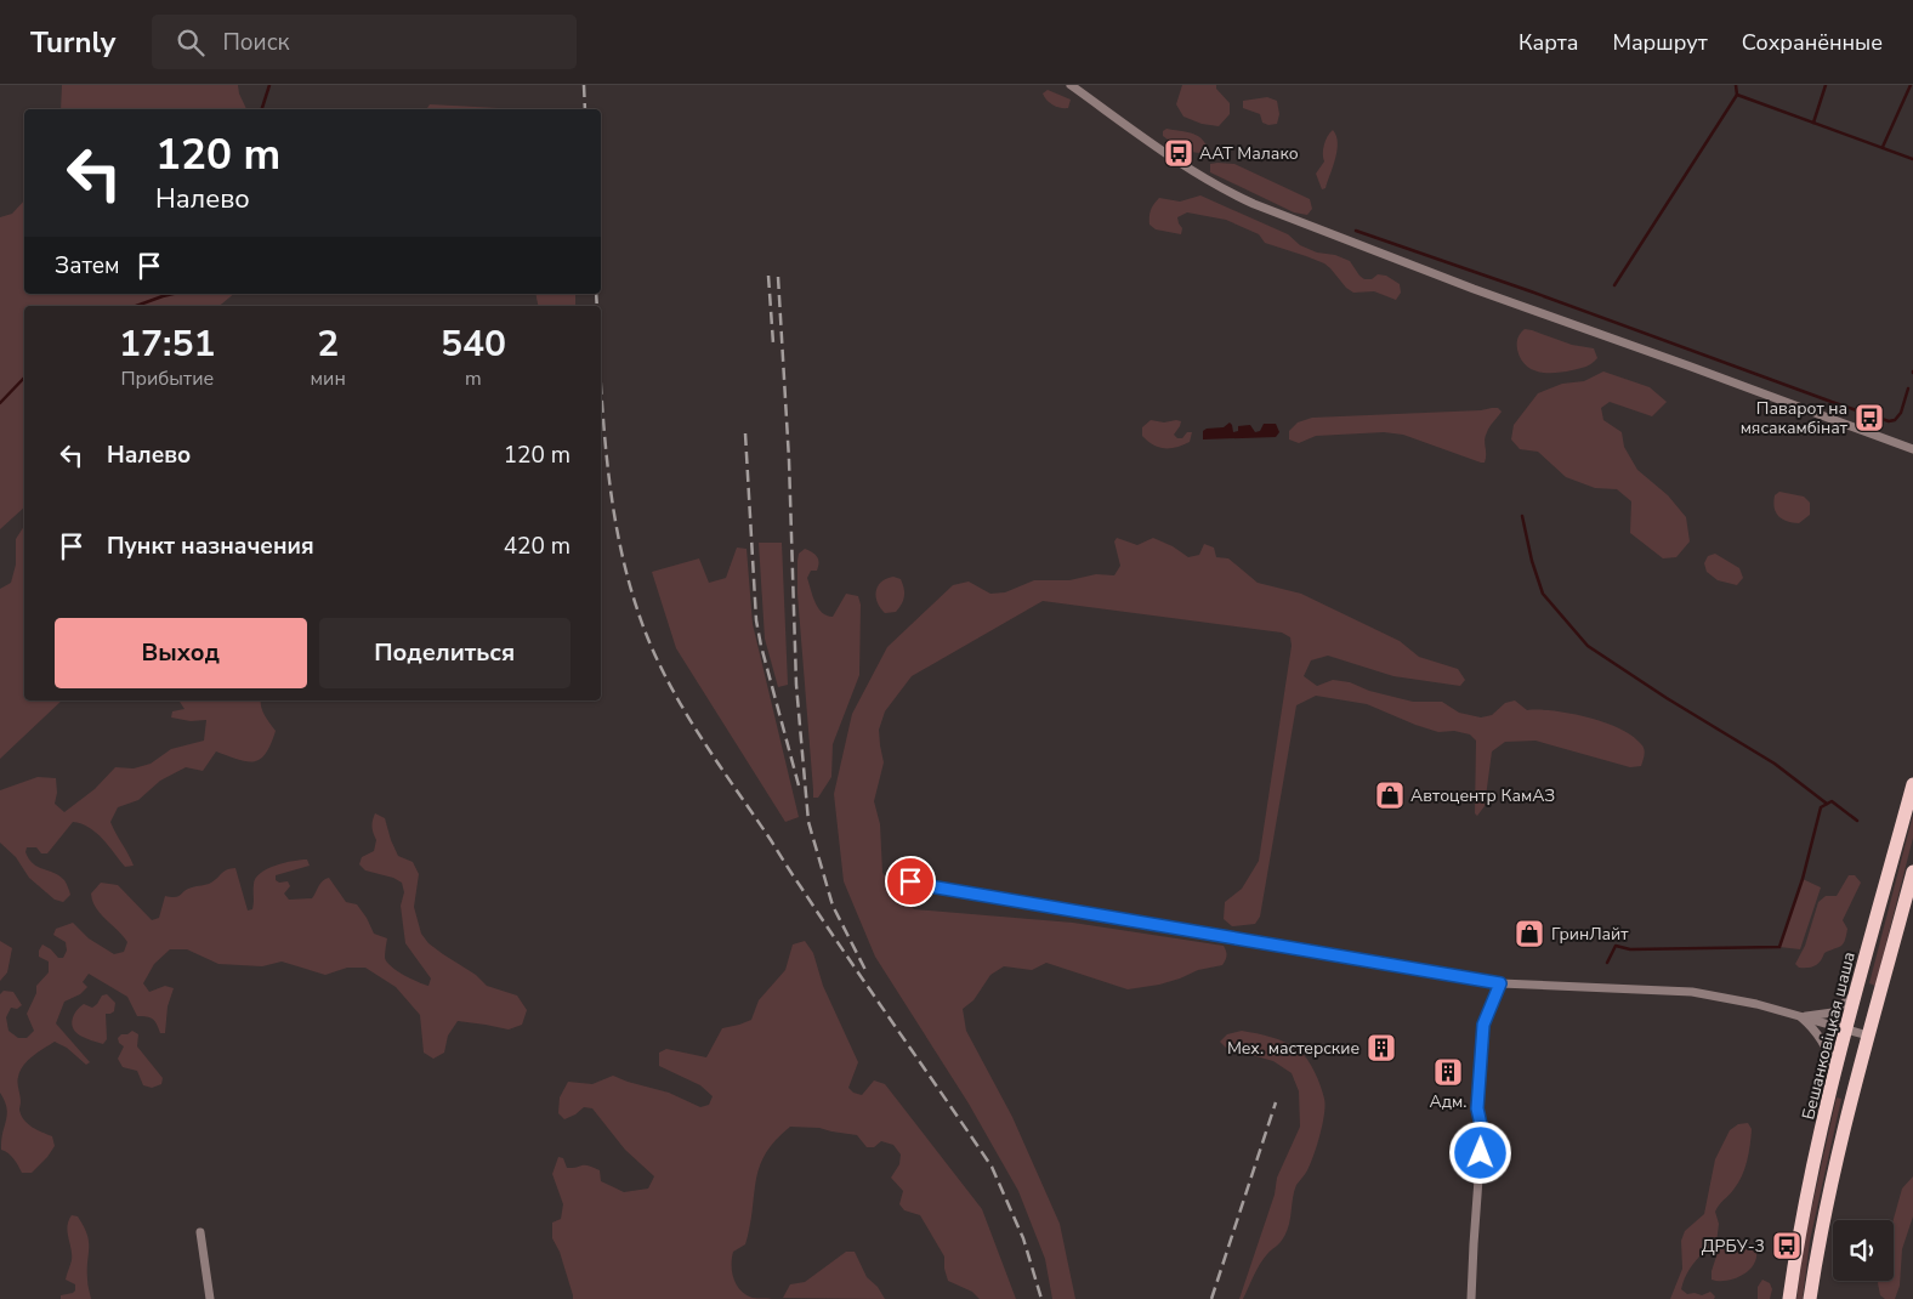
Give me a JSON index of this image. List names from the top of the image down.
{
  "streets": {
    "main road": ["Бешанковіцкая шаша"]
  },
  "places": {
    "bus stop": ["ААТ Малако", "Паварот на мясакамбінат", "ДРБУ-3"],
    "shop": ["Автоцентр КамАЗ", "ГринЛайт"],
    "building": ["Мех. мастерские", "Адм."]
  },
  "page": {
    "header": "Turnly",
    "search": "Поиск",
    "nav": ["Карта", "Маршрут", "Сохранённые"],
    "turn": ["120 m", "Налево"],
    "then": "Затем",
    "eta": [
      "17:51",
      "Прибытие",
      "2",
      "мин",
      "540",
      "m"
    ],
    "list": [
      {
        "name": "Налево",
        "value": "120 m"
      },
      {
        "name": "Пункт назначения",
        "value": "420 m"
      }
    ],
    "buttons": ["Выход", "Поделиться"]
  }
}
